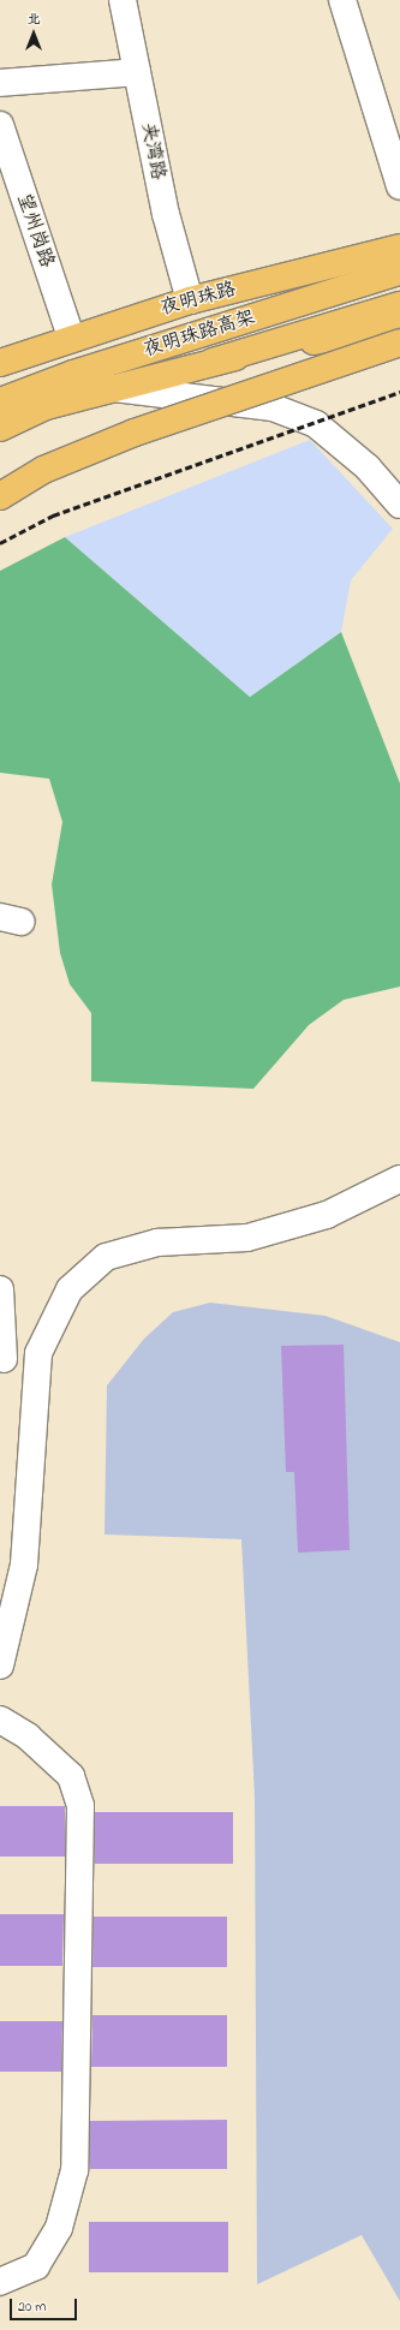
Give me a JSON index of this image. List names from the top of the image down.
{
  "streets": {
    "main road": ["夜明珠路", "夜明珠路高架"],
    "street": ["夹湾路", "望州岗路"]
  },
  "crossings": [
    ["夹湾路", "夜明珠路"],
    ["望州岗路", "夜明珠路"]
  ],
  "scale_bar": "20 m",
  "north": "top"
}
